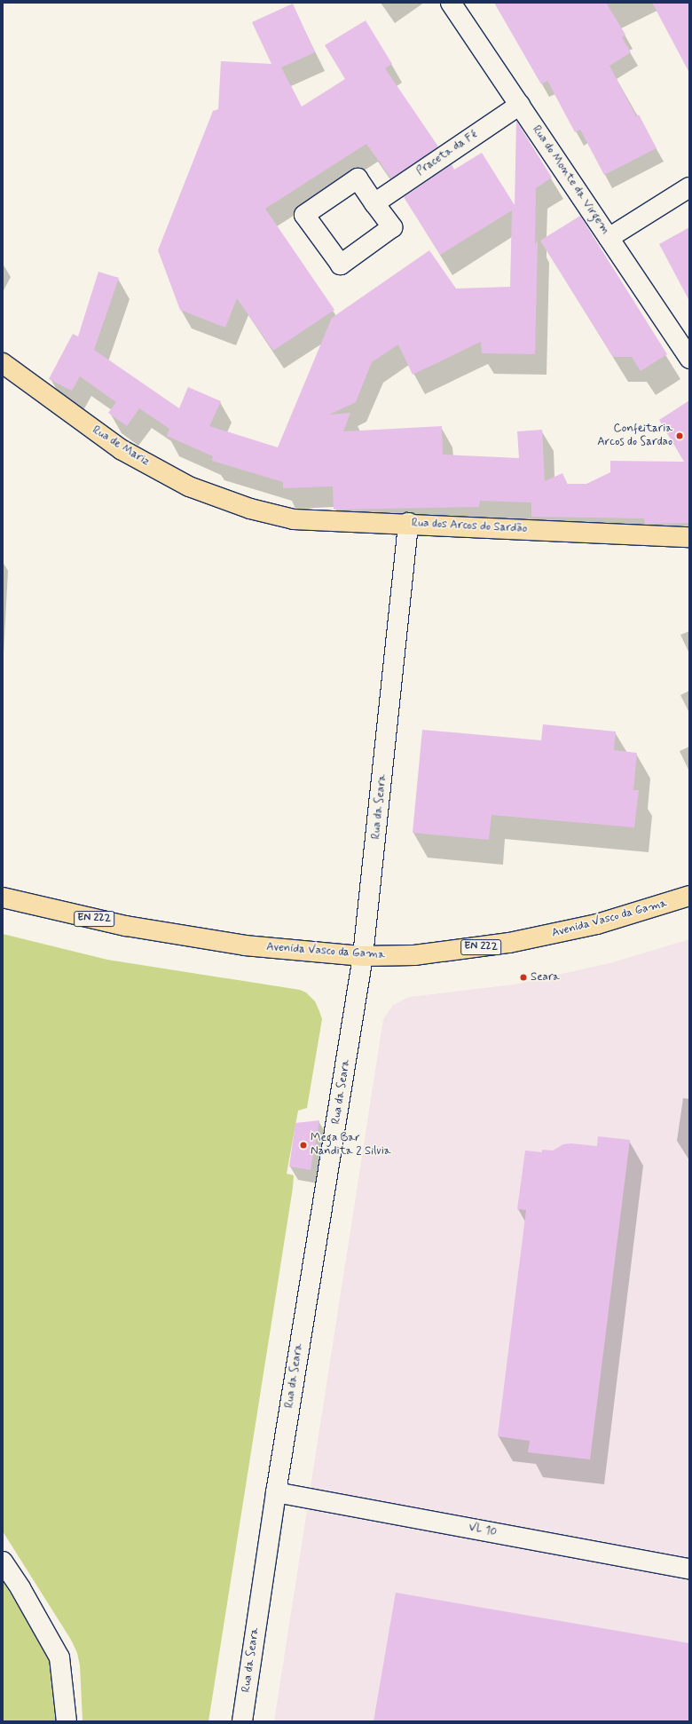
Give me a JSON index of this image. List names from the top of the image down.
{
  "streets": {
    "main road": [
      "Rua de Mariz",
      "Rua dos Arcos do Sardão",
      "EN 222",
      "Avenida Vasco da Gama"
    ],
    "street": [
      "Praceta da Fé",
      "Rua do Monte da Virgem",
      "Rua da Seara",
      "VL 10"
    ]
  },
  "crossings": [
    ["Praceta da Fé", "Rua do Monte da Virgem"],
    ["Rua de Mariz", "Rua dos Arcos do Sardão"],
    ["Rua dos Arcos do Sardão", "Rua da Seara"],
    ["Rua da Seara", "Avenida Vasco da Gama"],
    ["Rua da Seara", "VL 10"]
  ],
  "places": ["Confeitaria Arcos do Sardao", "Seara", "Mega Bar Nandita 2 Silvia"]
}
